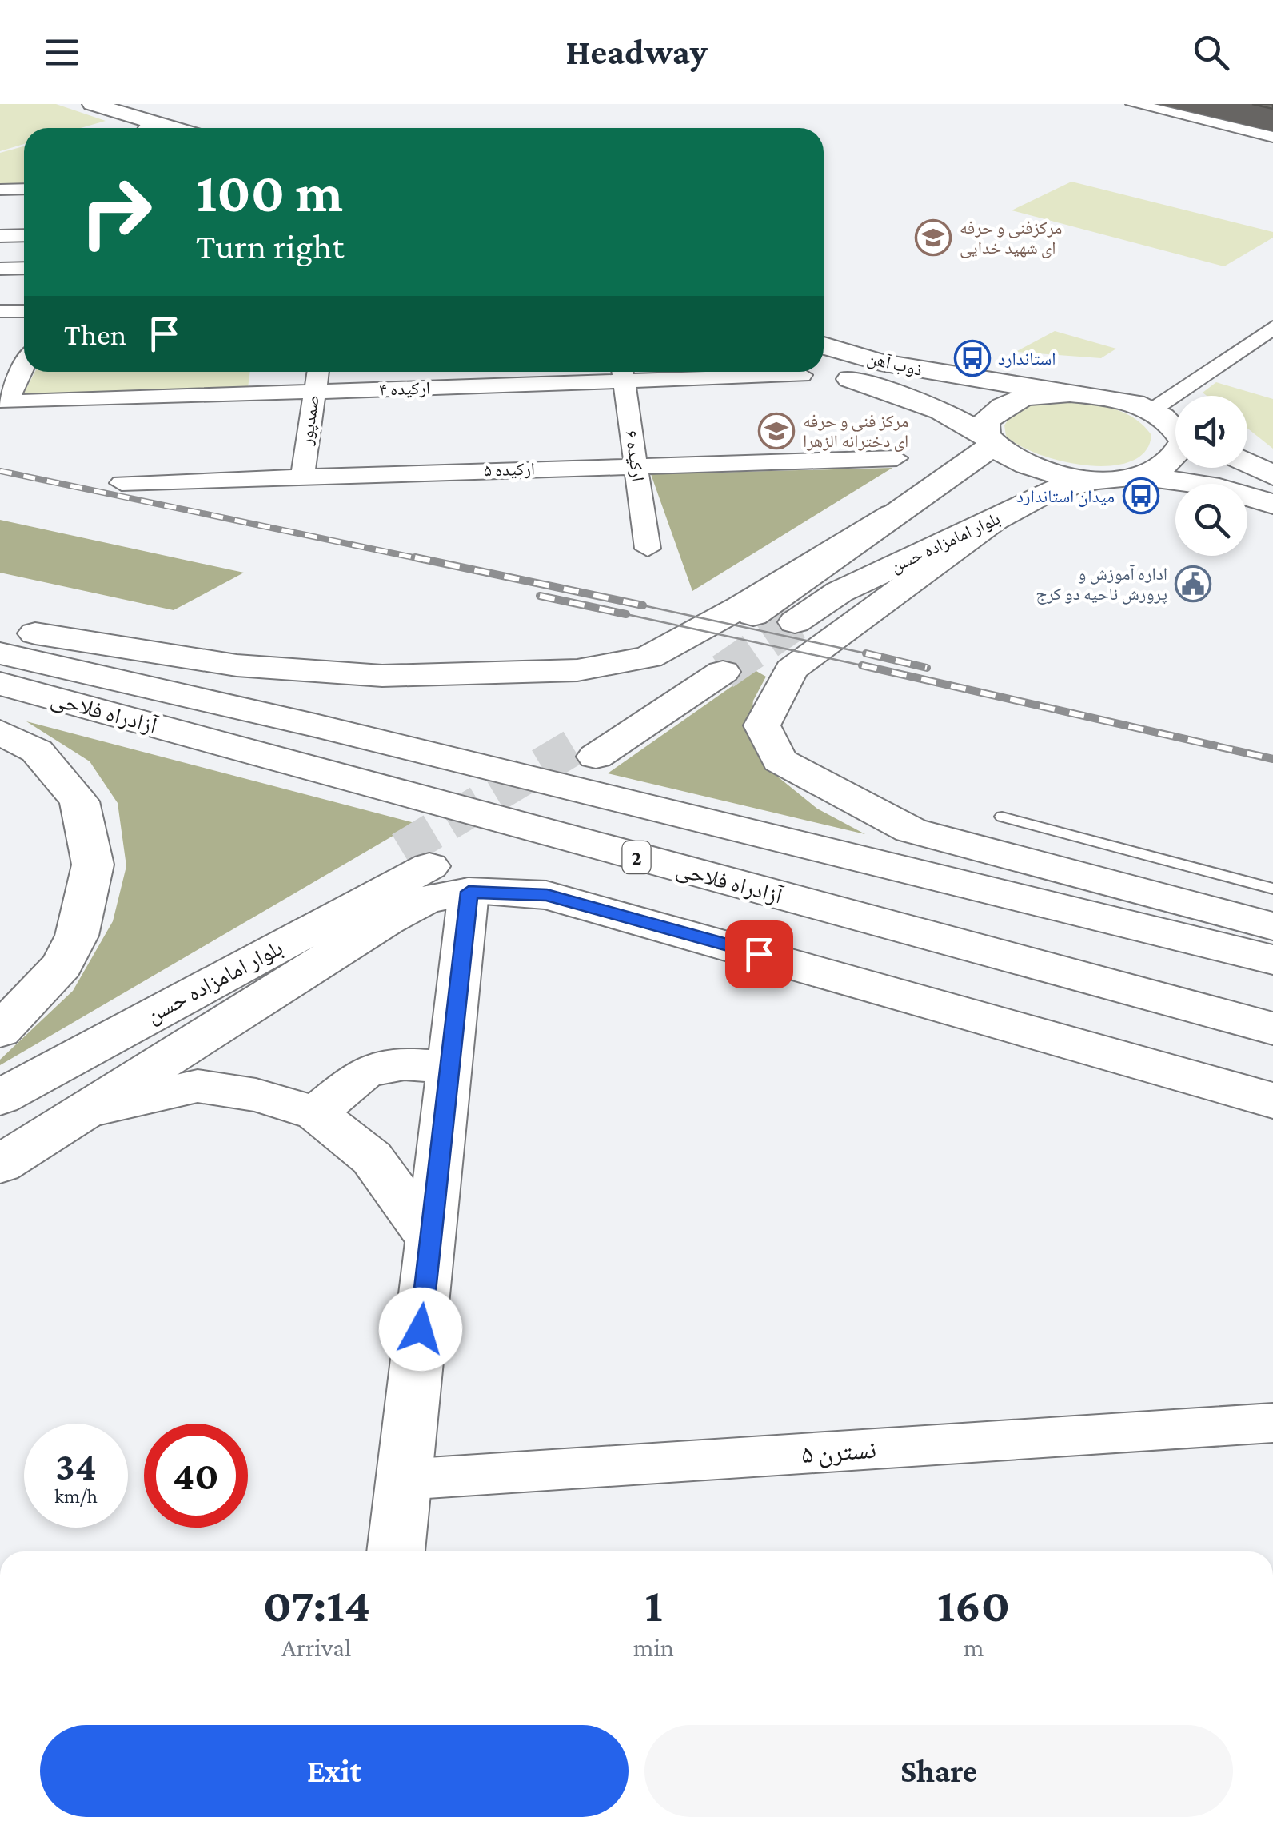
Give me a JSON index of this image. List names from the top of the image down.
{
  "streets": {
    "main road": [
      "ذوب آهن",
      "بلوار امامزاده حسن",
      "آزادراه فلاحی",
      "2"
    ],
    "street": [
      "ارکیده ۴",
      "صمدپور",
      "ارکیده ۶",
      "ارکیده ۵",
      "نسترن ۵"
    ]
  },
  "crossings": [
    ["ذوب آهن", "بلوار امامزاده حسن"],
    ["ارکیده ۴", "صمدپور"],
    ["ارکیده ۴", "ارکیده ۶"],
    ["صمدپور", "ارکیده ۵"],
    ["ارکیده ۶", "ارکیده ۵"]
  ],
  "places": {
    "school or university": ["مرکزفنی و حرفه ای شهید خدایی", "مرکز فنی و حرفه ای دخترانه الزهرا"],
    "bus stop": ["استاندارد", "میدان استاندارد"],
    "public building": ["اداره آموزش و پرورش ناحیه دو کرج"]
  },
  "page": {
    "header": "Headway",
    "turn": ["100 m", "Turn right"],
    "then": "Then",
    "speed": "34 km/h",
    "limit": "40",
    "eta": [
      "07:14",
      "Arrival",
      "1",
      "min",
      "160",
      "m"
    ],
    "buttons": ["Exit", "Share"]
  }
}
